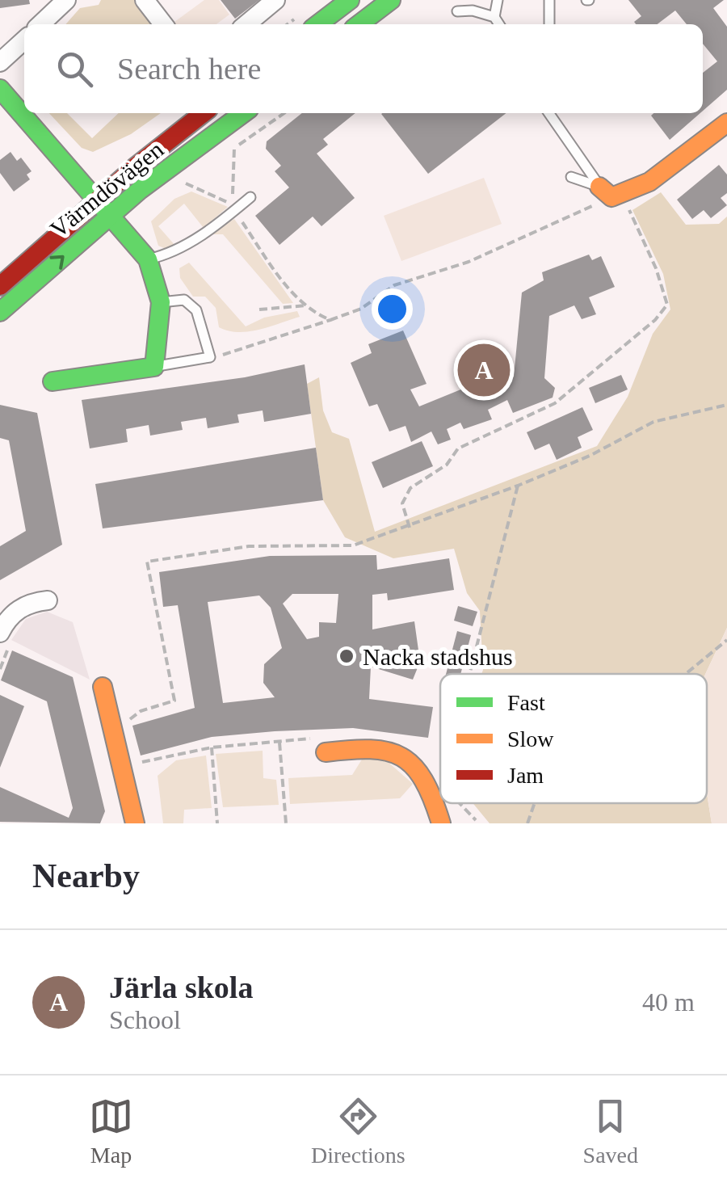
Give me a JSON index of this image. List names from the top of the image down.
{
  "streets": {
    "street": ["Värmdövägen"]
  },
  "places": ["Nacka stadshus"],
  "legend": ["Fast", "Slow", "Jam"],
  "page": {
    "search": "Search here",
    "pins": "A",
    "heading": "Nearby",
    "list": [
      {
        "mark": "A",
        "name": "Järla skola",
        "note": "School",
        "value": "40 m"
      }
    ],
    "nav": ["Map", "Directions", "Saved"]
  }
}
